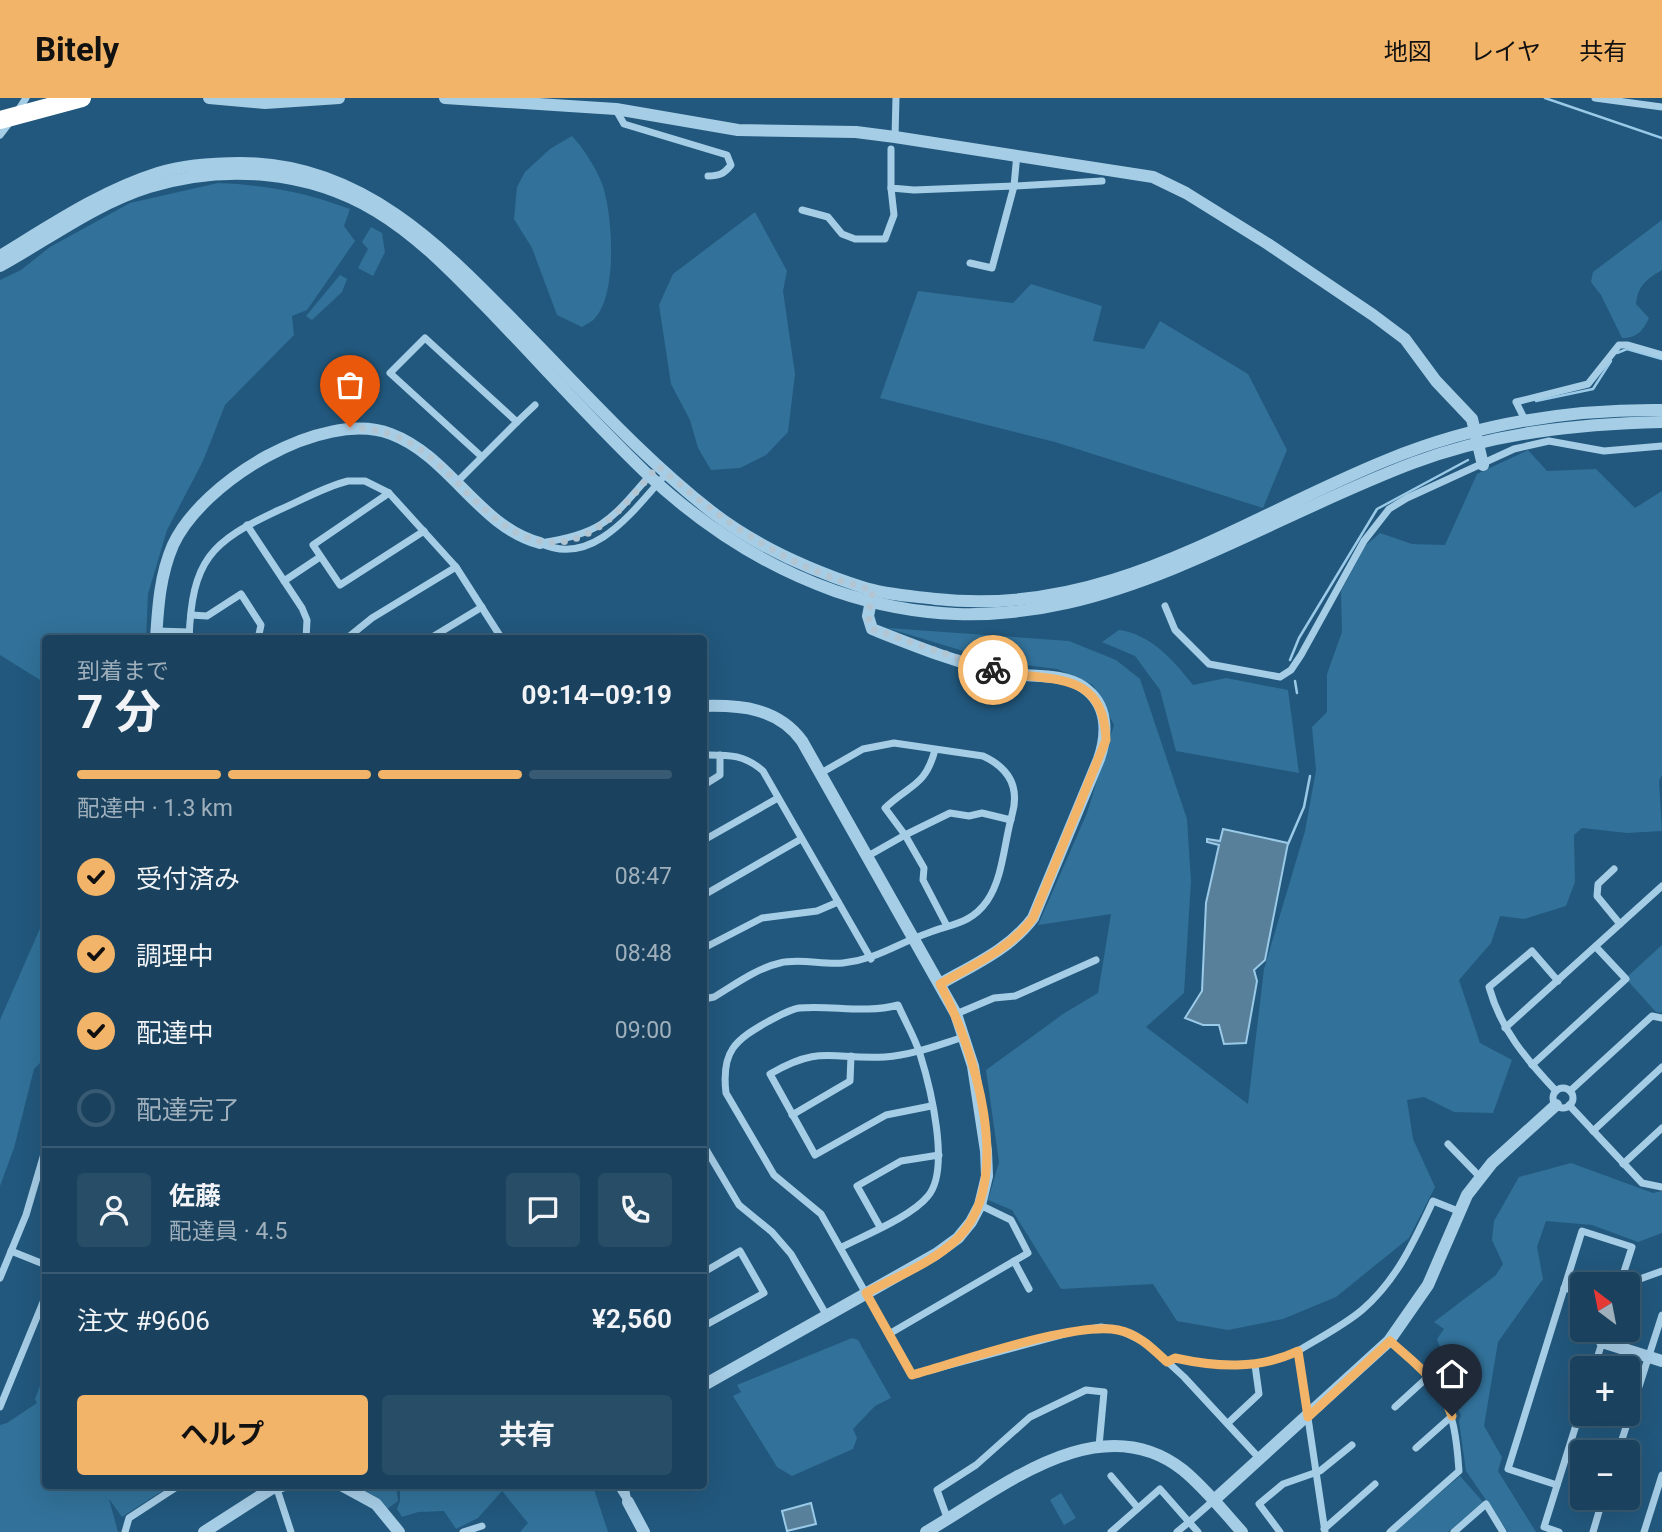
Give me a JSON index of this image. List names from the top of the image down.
{
  "north": "top left",
  "page": {
    "header": "Bitely",
    "nav": ["地図", "レイヤ", "共有"],
    "heading": ["7 分", "到着まで", "09:14–09:19"],
    "panel": [
      "佐藤",
      "配達員 · 4.5",
      "注文 #9606",
      "¥2,560"
    ],
    "bar": "配達中 · 1.3 km",
    "list": [
      ["受付済み", "08:47"],
      ["調理中", "08:48"],
      ["配達中", "09:00"],
      "配達完了"
    ],
    "map_buttons": ["+", "−"],
    "buttons": ["ヘルプ", "共有"]
  }
}
